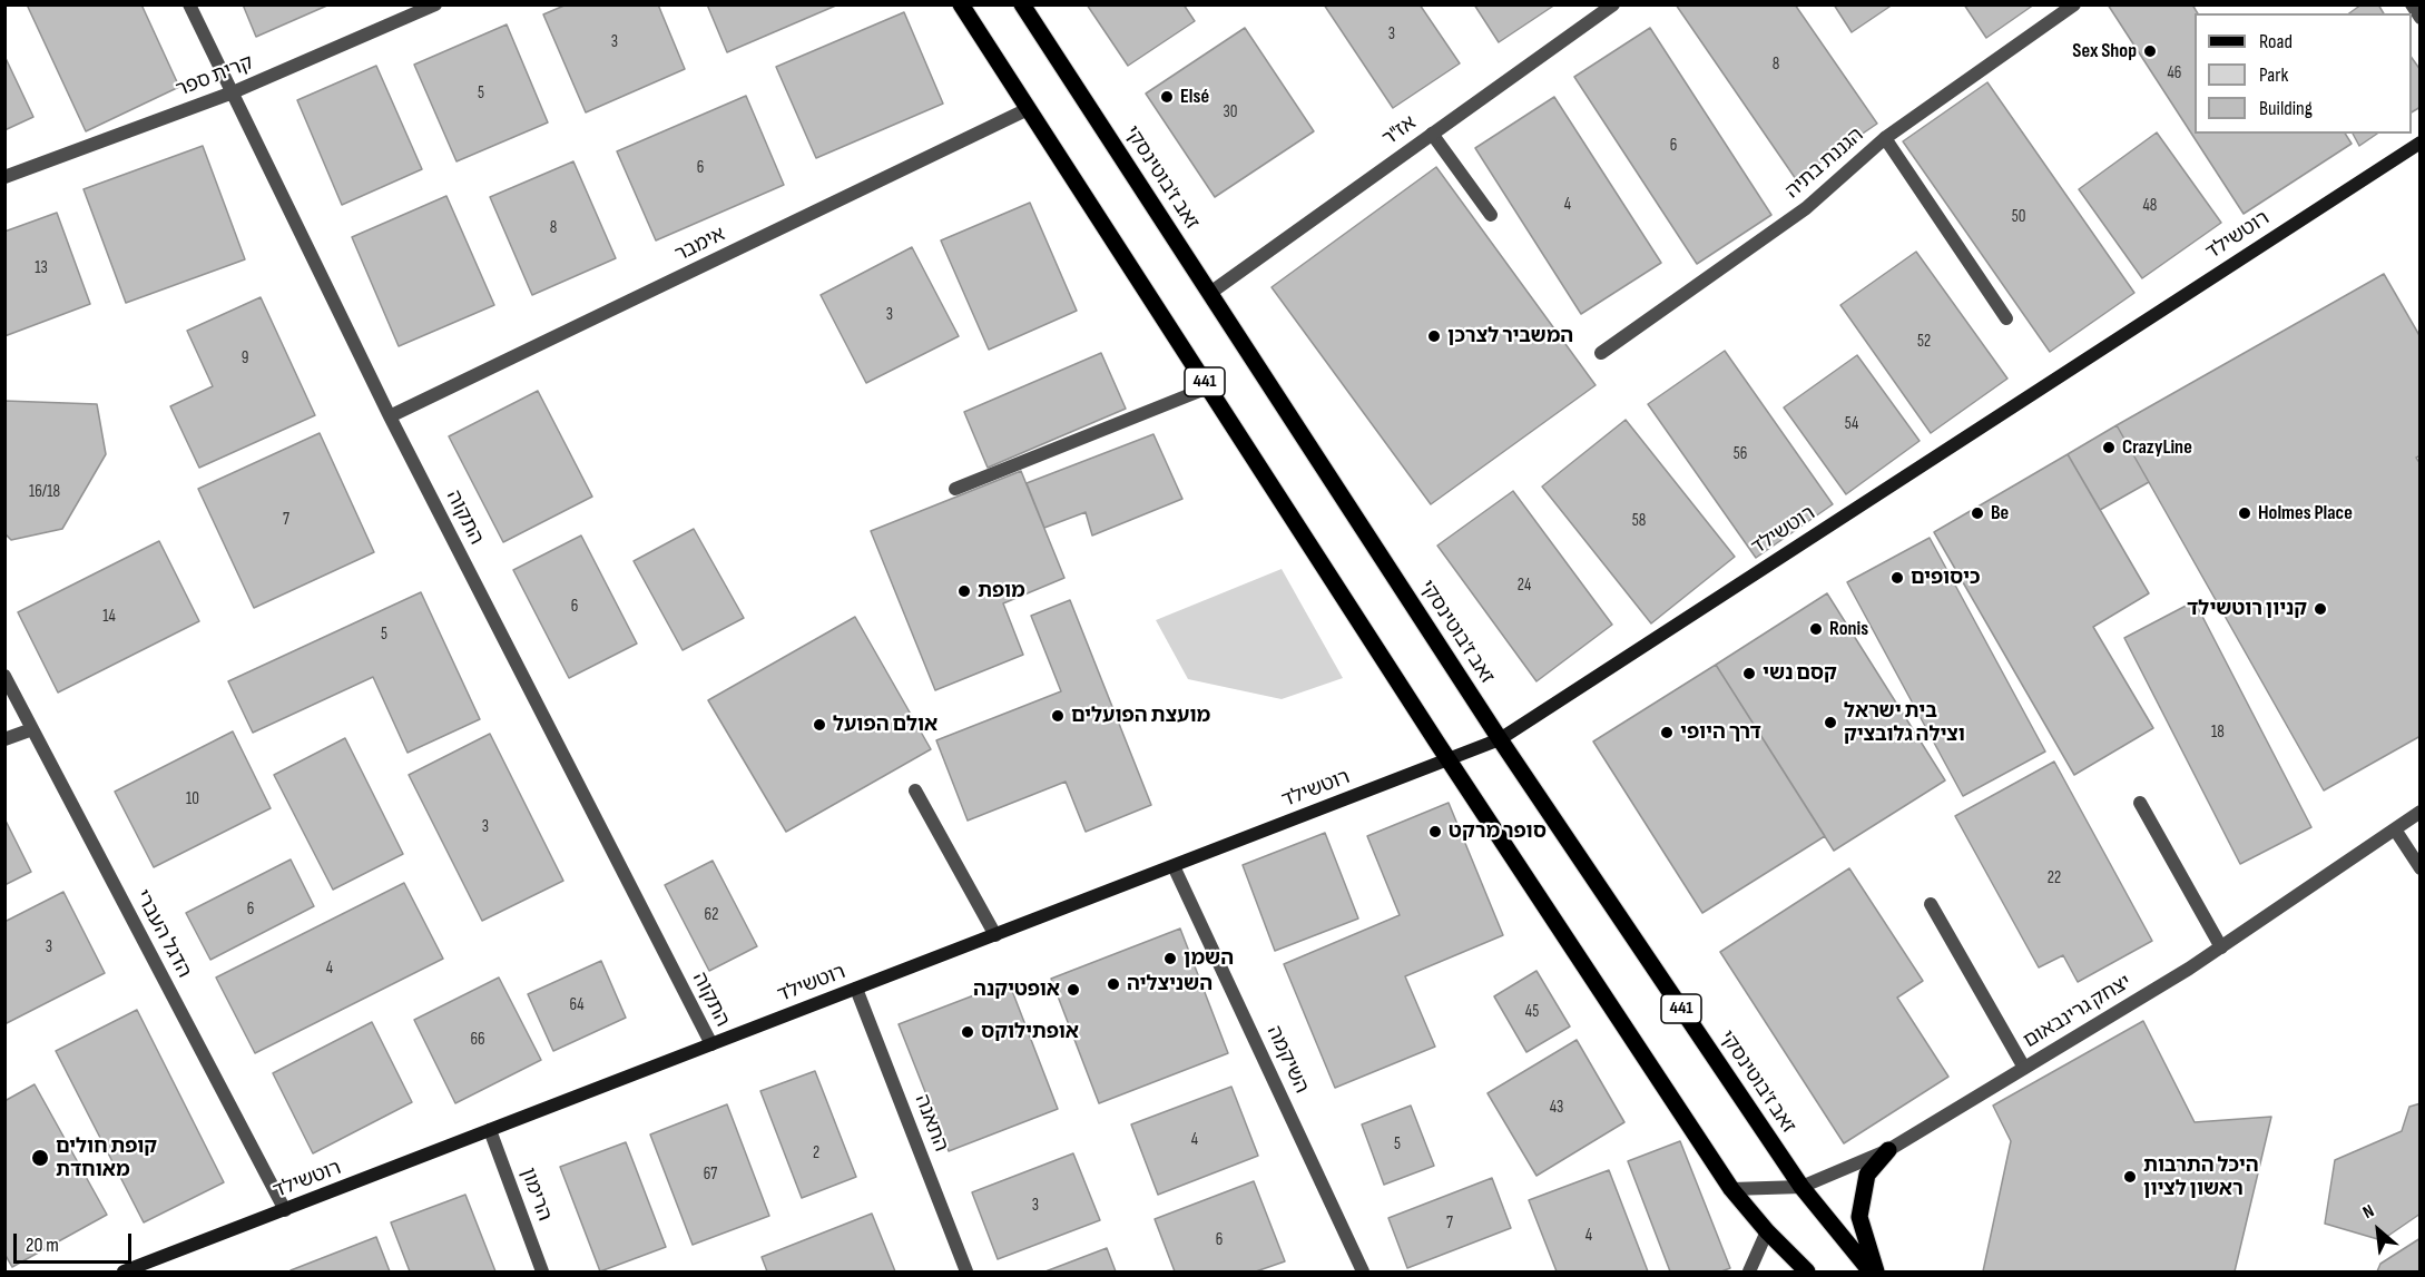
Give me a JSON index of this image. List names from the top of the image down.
{
  "streets": {
    "main road": ["זאב ז'בוטינסקי", "רוטשילד", "441"],
    "street": [
      "קרית ספר",
      "אז\"ר",
      "הגננת בתיה",
      "אימבר",
      "התקוה",
      "הדגל העברי",
      "יצחק גרינבאום",
      "השיקמה",
      "התאנה",
      "הרימון"
    ]
  },
  "crossings": [
    ["קרית ספר", "התקוה"],
    ["אז\"ר", "זאב ז'בוטינסקי"],
    ["זאב ז'בוטינסקי", "רוטשילד"],
    ["זאב ז'בוטינסקי", "יצחק גרינבאום"],
    ["רוטשילד", "441"],
    ["רוטשילד", "התקוה"],
    ["רוטשילד", "הדגל העברי"],
    ["רוטשילד", "השיקמה"],
    ["רוטשילד", "התאנה"],
    ["רוטשילד", "הרימון"],
    ["אימבר", "441"],
    ["אימבר", "התקוה"],
    ["441", "יצחק גרינבאום"]
  ],
  "places": [
    "Sex Shop",
    "Elsé",
    "המשביר לצרכן",
    "CrazyLine",
    "Be",
    "Holmes Place",
    "כיסופים",
    "מופת",
    "קניון רוטשילד",
    "Ronis",
    "קסם נשי",
    "מועצת הפועלים",
    "בית ישראל וצילה גלובציק",
    "אולם הפועל",
    "דרך היופי",
    "סופר מרקט",
    "השמן",
    "השניצליה",
    "אופטיקנה",
    "אופתילוקס",
    "קופת חולים מאוחדת",
    "היכל התרבות ראשון לציון"
  ],
  "house_numbers": [
    "3",
    "3",
    "8",
    "46",
    "5",
    "30",
    "6",
    "6",
    "4",
    "48",
    "50",
    "8",
    "13",
    "3",
    "52",
    "9",
    "54",
    "56",
    "16/18",
    "7",
    "58",
    "24",
    "6",
    "14",
    "5",
    "18",
    "10",
    "3",
    "22",
    "6",
    "62",
    "3",
    "4",
    "64",
    "45",
    "66",
    "43",
    "4",
    "5",
    "2",
    "67",
    "3",
    "7",
    "4",
    "6"
  ],
  "legend": ["Road", "Park", "Building"],
  "scale_bar": "20 m",
  "north": "top left"
}
